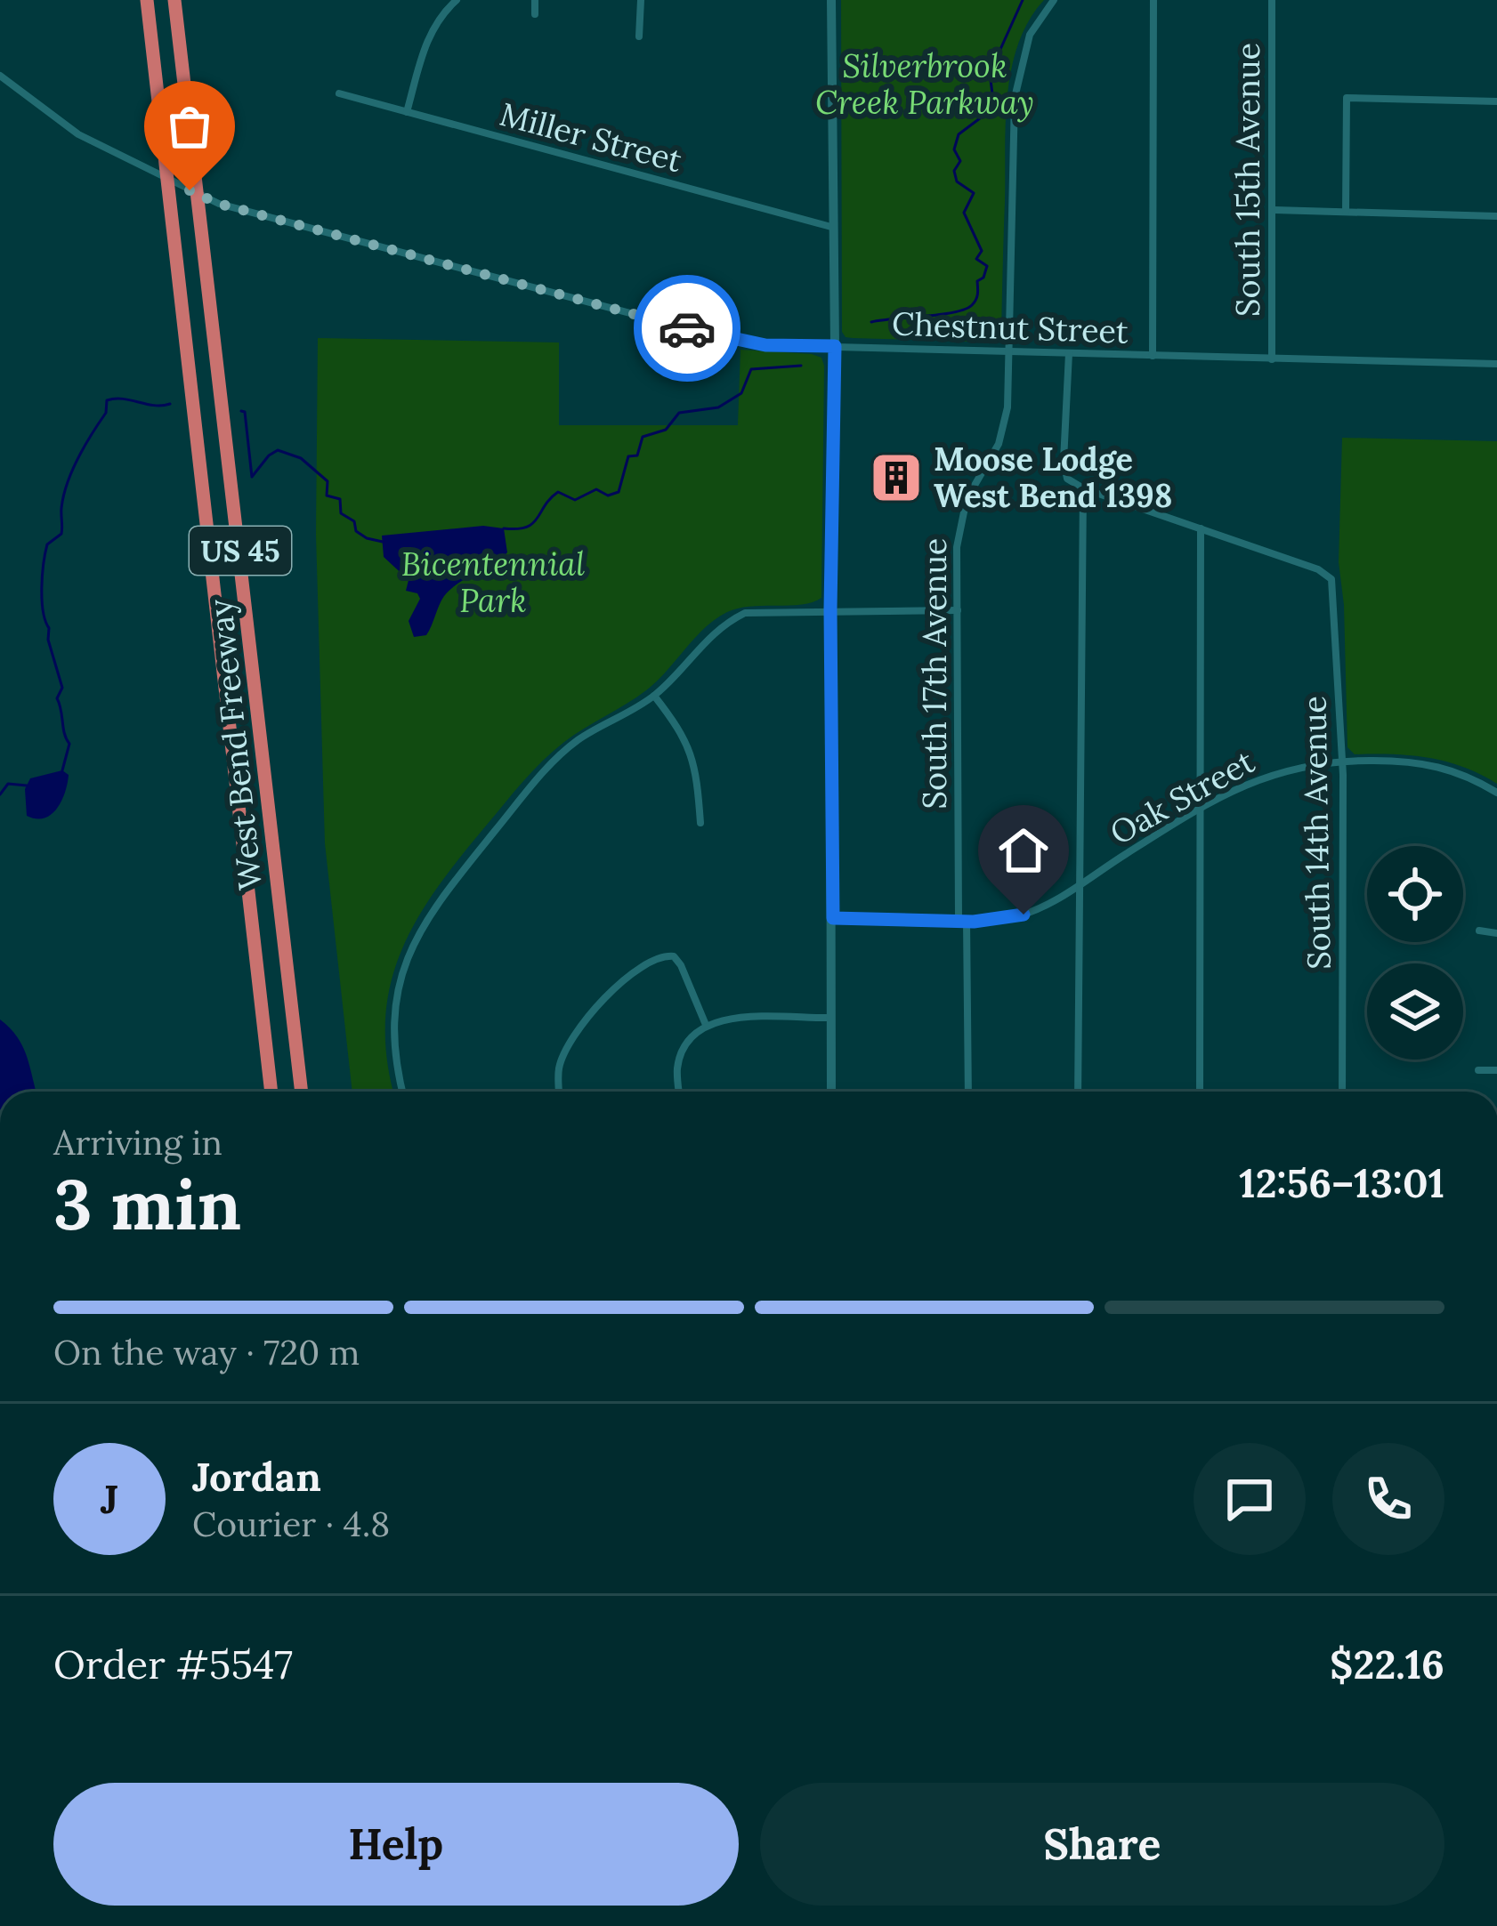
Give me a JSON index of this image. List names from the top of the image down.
{
  "streets": {
    "highway": ["US 45", "West Bend Freeway"],
    "street": [
      "Miller Street",
      "South 15th Avenue",
      "Chestnut Street",
      "South 17th Avenue",
      "Oak Street",
      "South 14th Avenue"
    ]
  },
  "crossings": [
    ["South 15th Avenue", "Chestnut Street"],
    ["Chestnut Street", "South 17th Avenue"],
    ["South 17th Avenue", "Oak Street"],
    ["Oak Street", "South 14th Avenue"]
  ],
  "parks": ["Silverbrook Creek Parkway", "Bicentennial Park"],
  "places": {
    "building": ["Moose Lodge West Bend 1398"]
  },
  "page": {
    "heading": ["3 min", "Arriving in", "12:56–13:01"],
    "panel": [
      "Jordan",
      "Courier · 4.8",
      "Order #5547",
      "$22.16"
    ],
    "bar": "On the way · 720 m",
    "round": "J",
    "buttons": ["Help", "Share"]
  }
}
